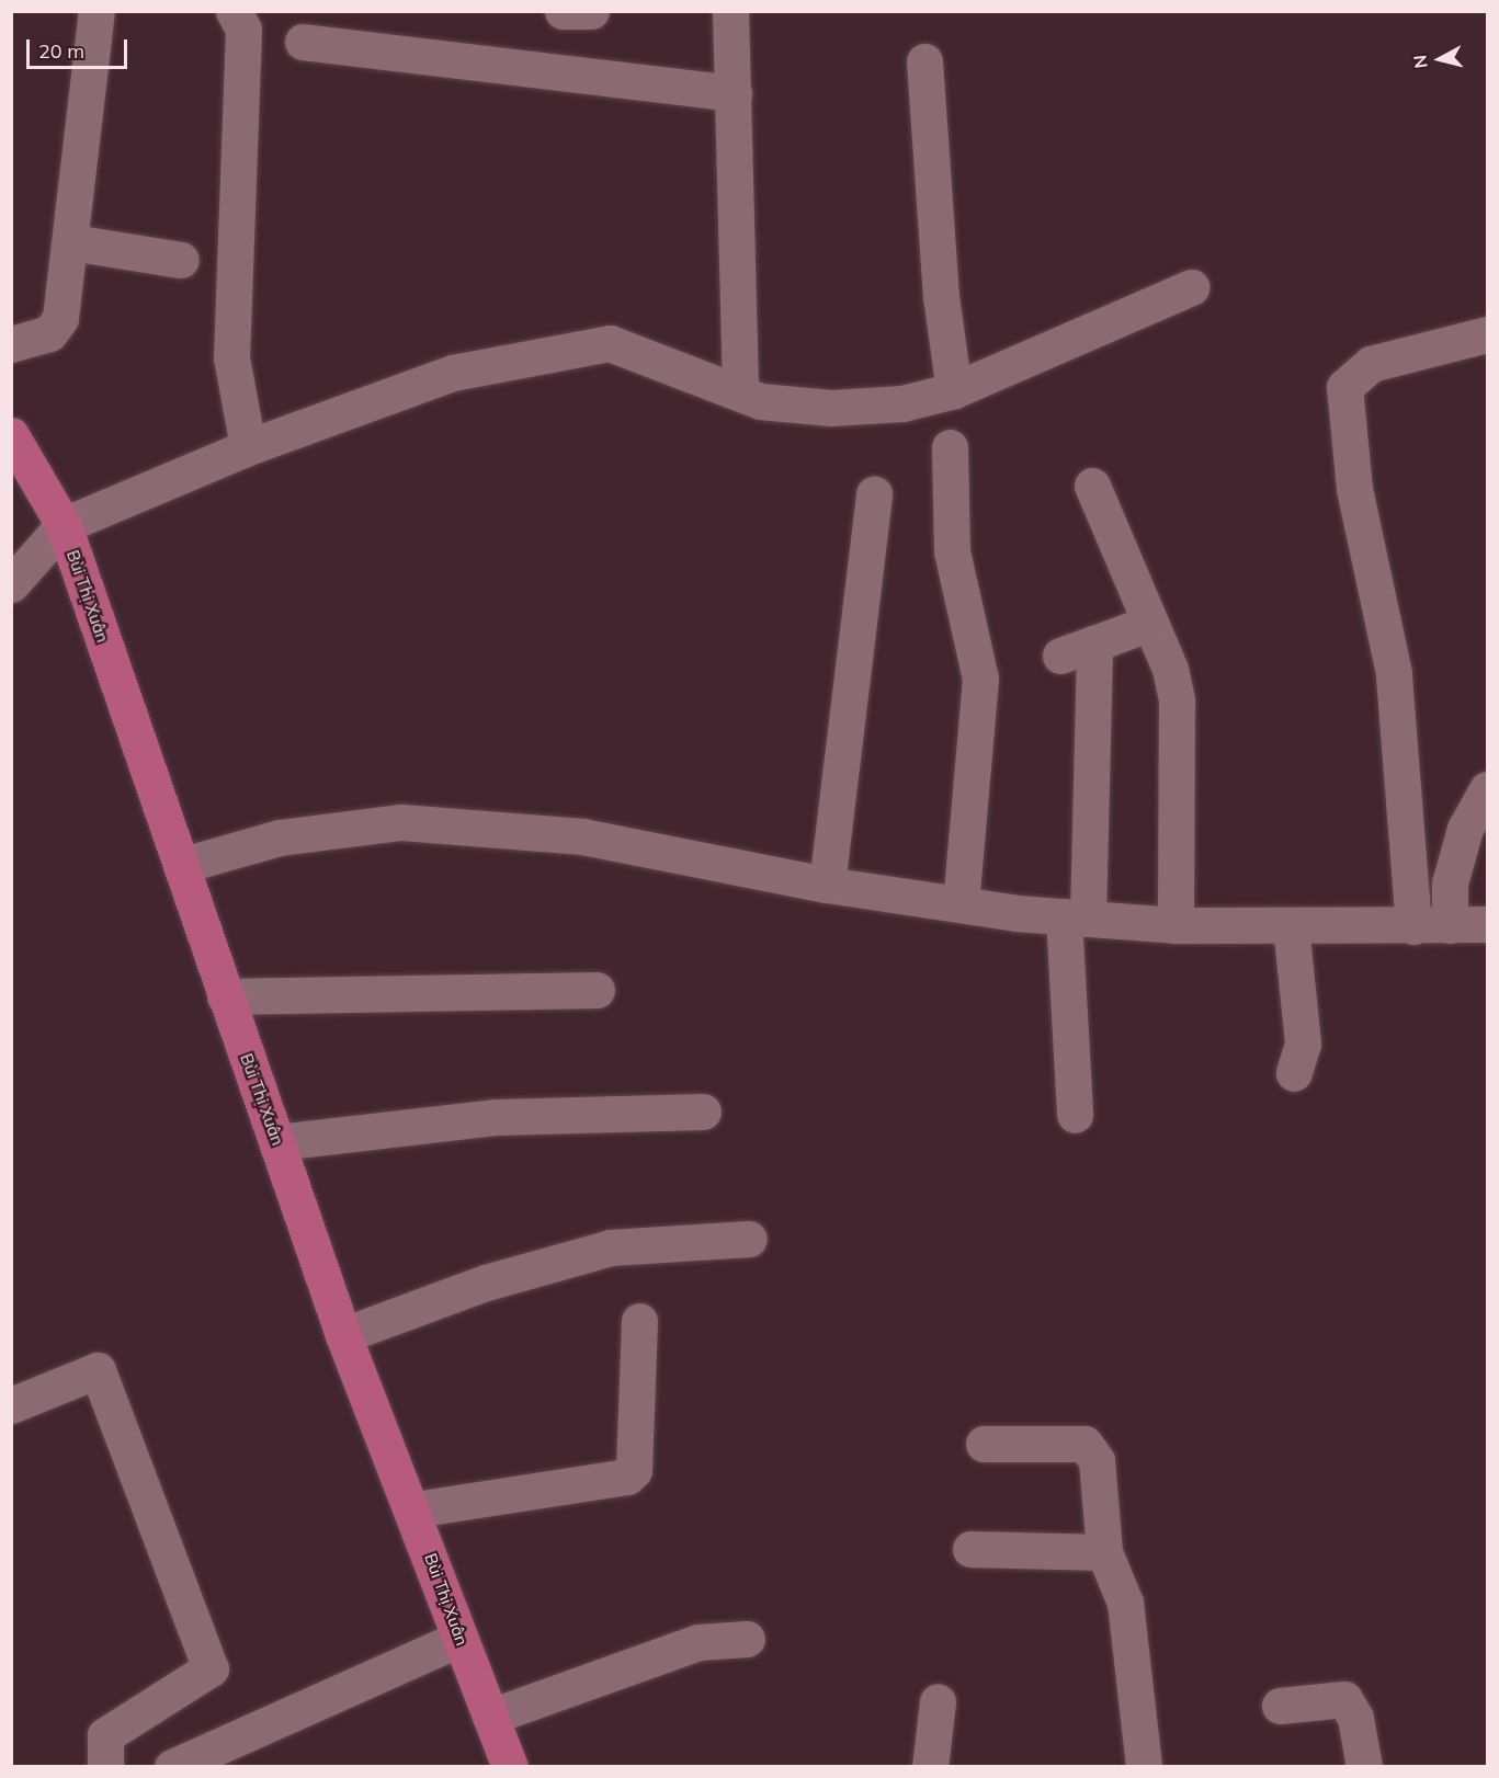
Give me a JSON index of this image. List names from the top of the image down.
{
  "streets": {
    "main road": ["Bùi Thị Xuân"]
  },
  "scale_bar": "20 m",
  "north": "left"
}
